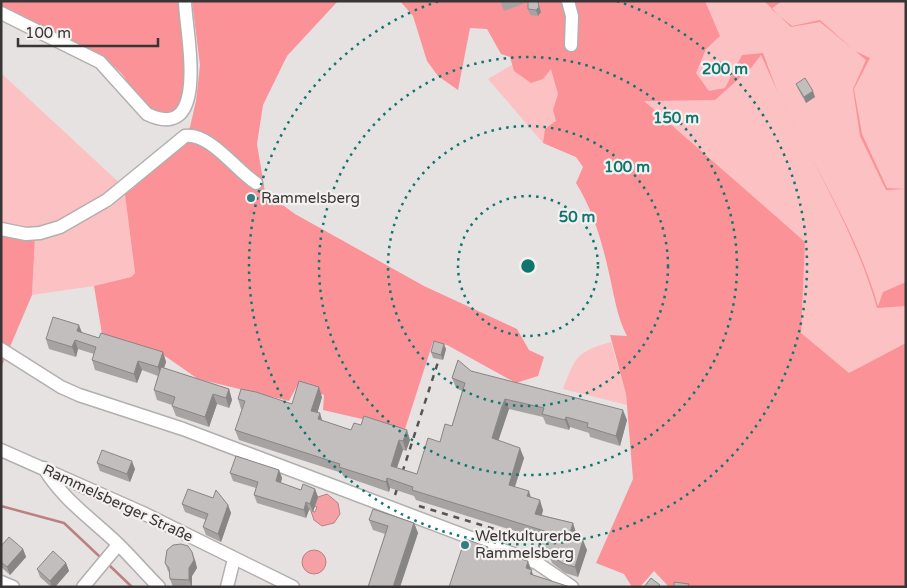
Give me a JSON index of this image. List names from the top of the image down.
{
  "streets": {
    "street": ["Rammelsberger Straße"]
  },
  "places": ["Rammelsberg", "Weltkulturerbe Rammelsberg"],
  "scale_bar": "100 m",
  "rings": [
    "200 m",
    "150 m",
    "100 m",
    "50 m"
  ]
}
